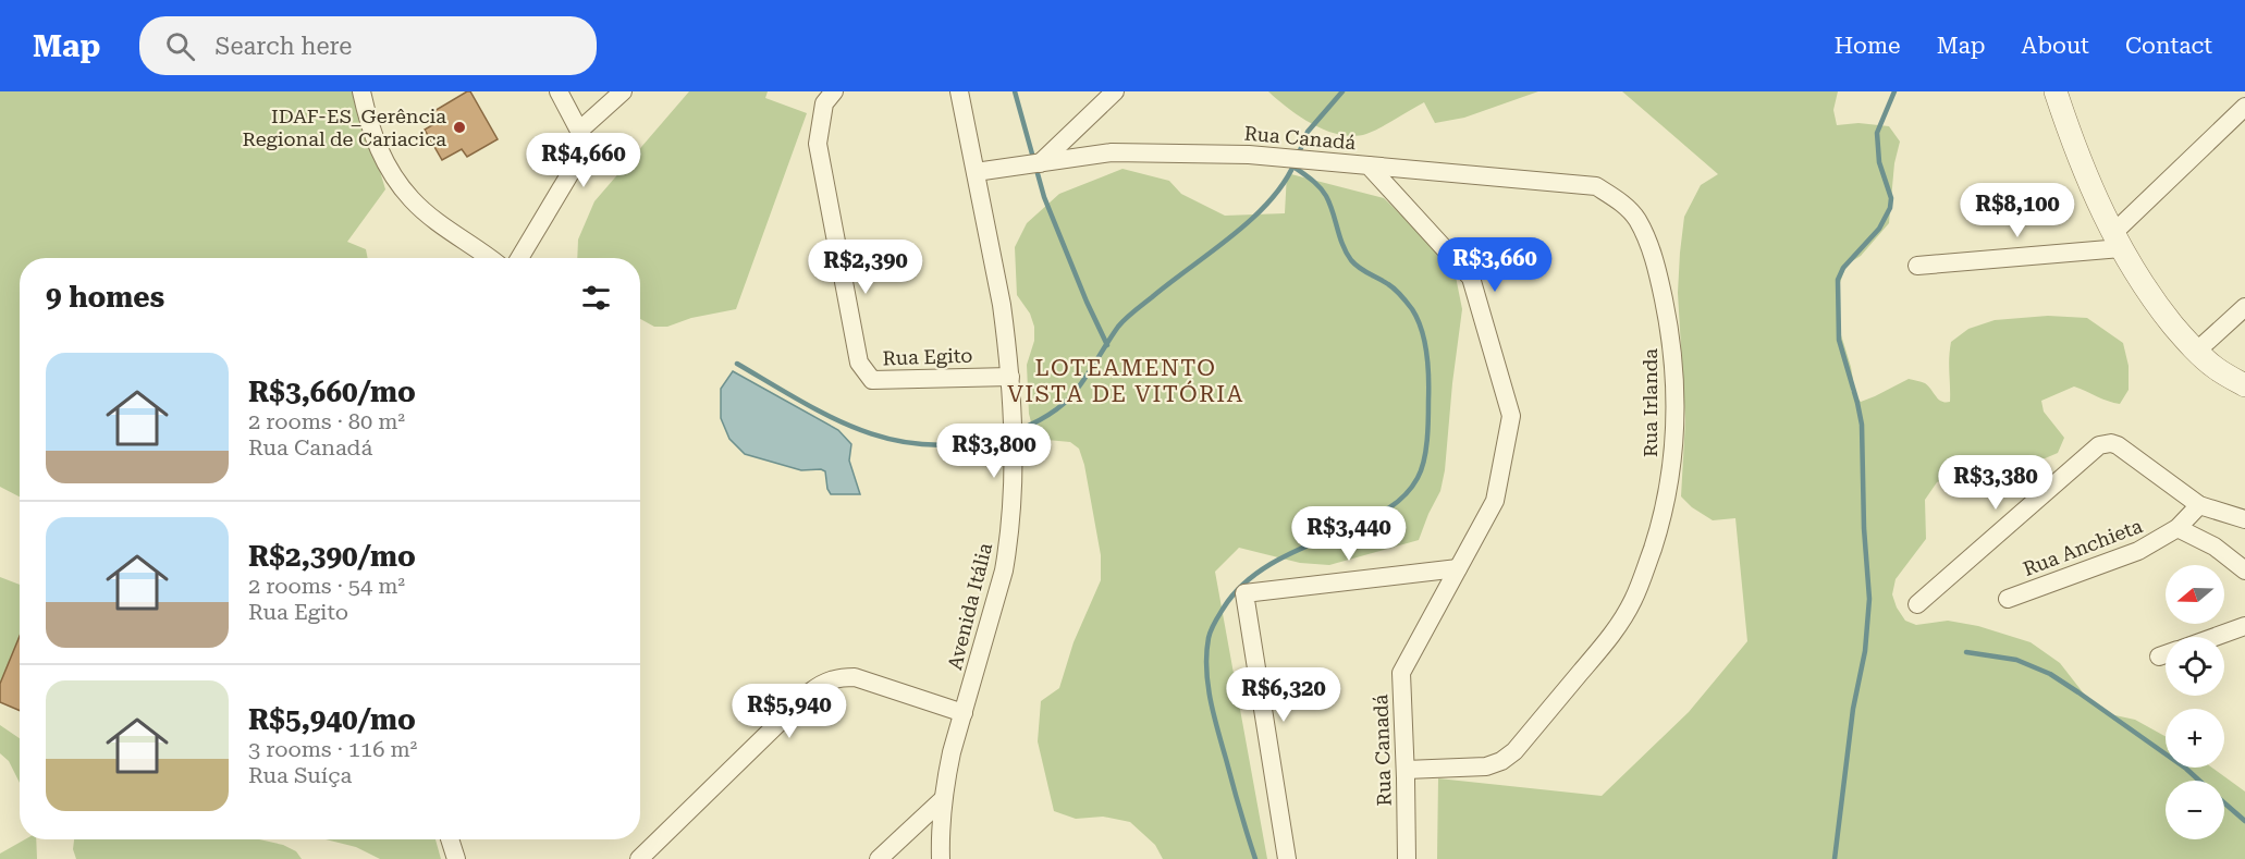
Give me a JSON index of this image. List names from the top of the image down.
{
  "streets": {
    "street": [
      "Rua Canadá",
      "Rua Egito",
      "Rua Irlanda",
      "Rua Anchieta",
      "Avenida Itália"
    ]
  },
  "crossings": [
    ["Rua Canadá", "Rua Irlanda"],
    ["Rua Canadá", "Avenida Itália"],
    ["Rua Egito", "Avenida Itália"]
  ],
  "districts": ["LOTEAMENTO VISTA DE VITÓRIA"],
  "places": ["IDAF-ES_Gerência Regional de Cariacica"],
  "north": "left",
  "page": {
    "header": "Map",
    "search": "Search here",
    "nav": [
      "Home",
      "Map",
      "About",
      "Contact"
    ],
    "price": [
      "R$4,660",
      "R$8,100",
      "R$3,660",
      "R$2,390",
      "R$3,800",
      "R$3,380",
      "R$3,440",
      "R$6,320",
      "R$5,940"
    ],
    "heading": "9 homes",
    "list": [
      {
        "name": "R$3,660/mo",
        "note": "2 rooms · 80 m² · Rua Canadá"
      },
      {
        "name": "R$2,390/mo",
        "note": "2 rooms · 54 m² · Rua Egito"
      },
      {
        "name": "R$5,940/mo",
        "note": "3 rooms · 116 m² · Rua Suíça"
      }
    ],
    "map_buttons": ["+", "−"]
  }
}
